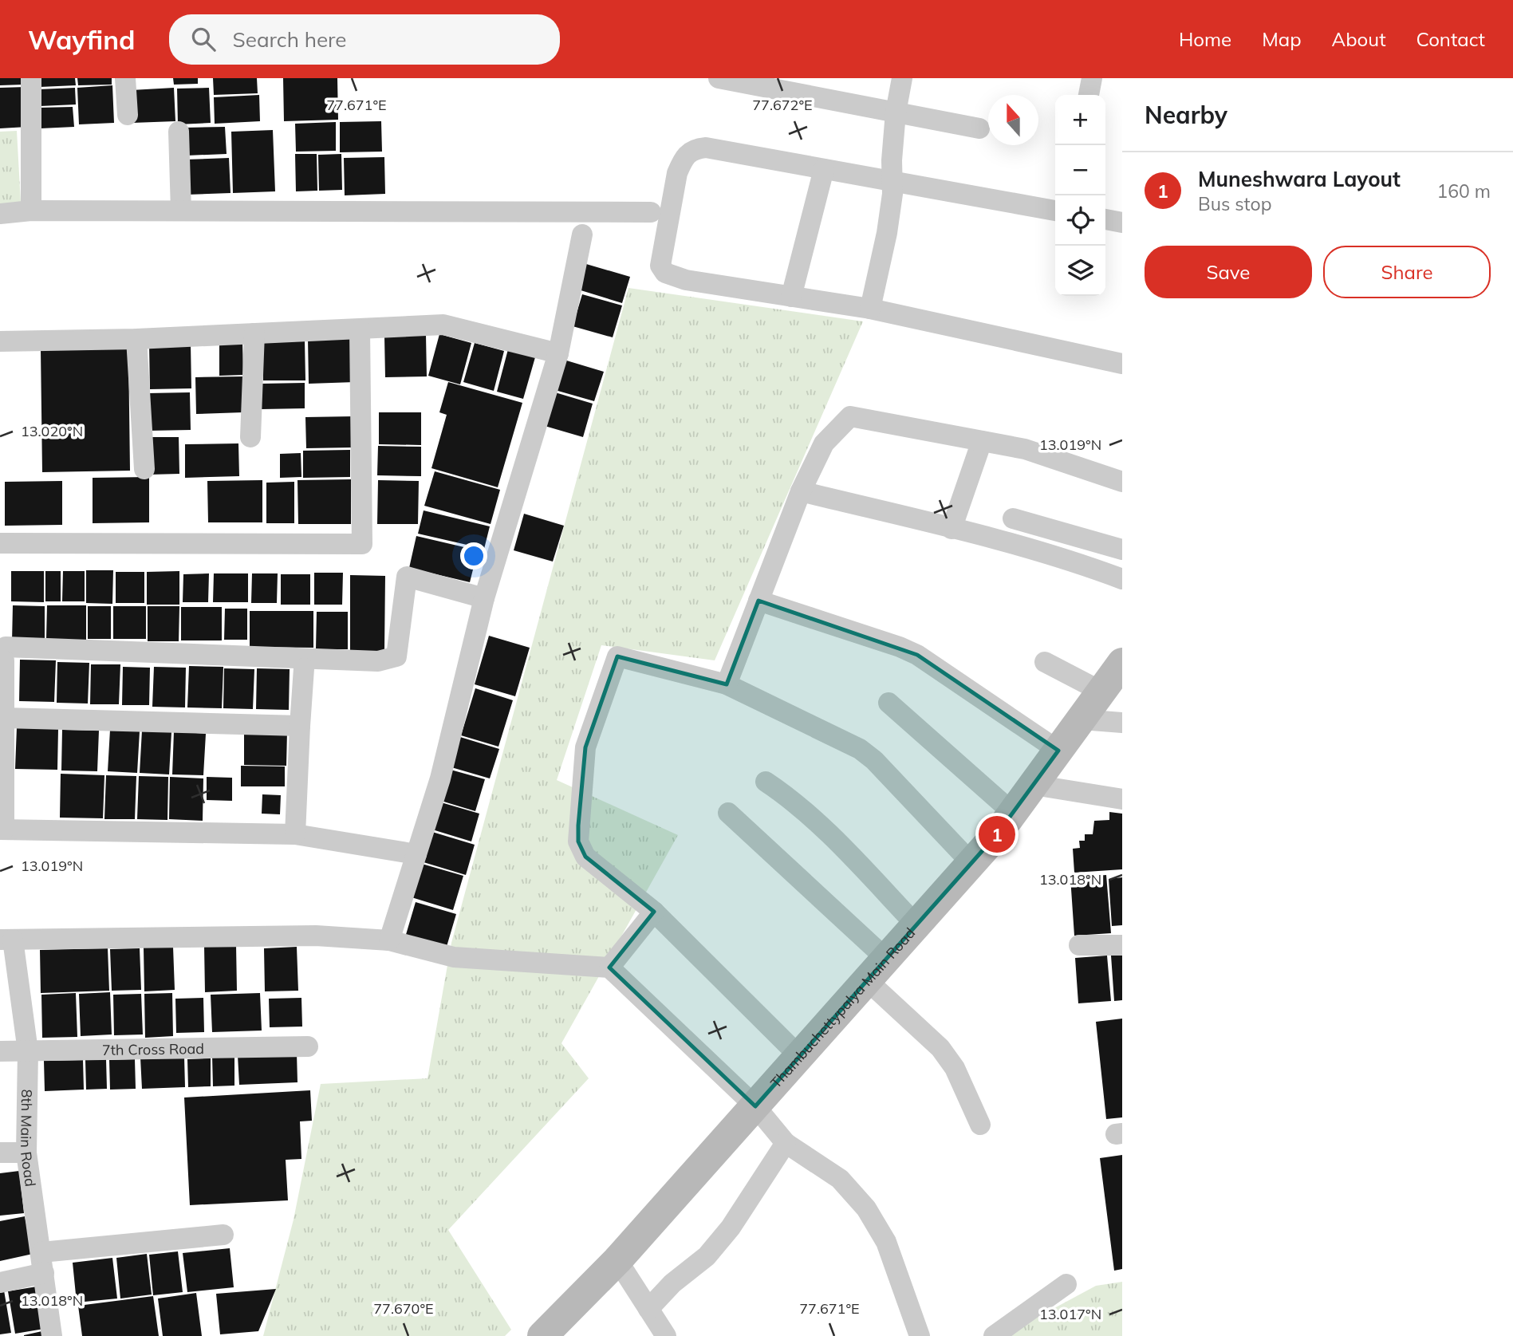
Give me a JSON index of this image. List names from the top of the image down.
{
  "streets": {
    "main road": ["Thambuchettypalya Main Road"],
    "street": ["7th Cross Road", "8th Main Road"]
  },
  "crossings": [
    ["7th Cross Road", "8th Main Road"]
  ],
  "north": "top",
  "page": {
    "header": "Wayfind",
    "search": "Search here",
    "nav": [
      "Home",
      "Map",
      "About",
      "Contact"
    ],
    "heading": "Nearby",
    "map_buttons": ["+", "−"],
    "list": [
      {
        "mark": "1",
        "name": "Muneshwara Layout",
        "note": "Bus stop",
        "value": "160 m"
      }
    ],
    "buttons": ["Save", "Share"],
    "pins": "1"
  },
  "coordinates": [
    "77.671°E",
    "77.672°E",
    "13.020°N",
    "13.019°N",
    "13.018°N",
    "77.670°E",
    "13.017°N"
  ]
}
